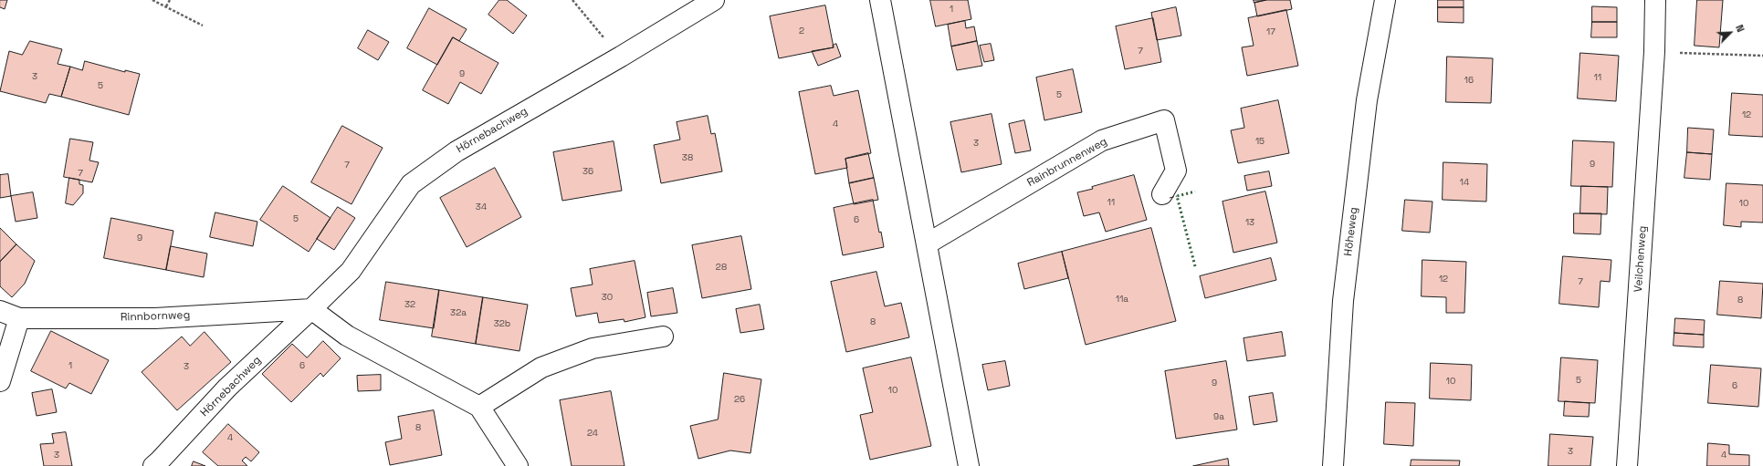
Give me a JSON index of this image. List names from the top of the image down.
{
  "streets": {
    "street": [
      "Hörnebachweg",
      "Rainbrunnenweg",
      "Höheweg",
      "Veilchenweg",
      "Rinnbornweg"
    ]
  },
  "crossings": [
    ["Hörnebachweg", "Rinnbornweg"]
  ],
  "house_numbers": [
    "1",
    "2",
    "17",
    "7",
    "9",
    "3",
    "11",
    "16",
    "5",
    "5",
    "12",
    "4",
    "15",
    "3",
    "38",
    "9",
    "7",
    "36",
    "7",
    "14",
    "11",
    "10",
    "34",
    "5",
    "6",
    "13",
    "9",
    "28",
    "12",
    "7",
    "30",
    "11a",
    "8",
    "32",
    "32a",
    "8",
    "32b",
    "1",
    "6",
    "3",
    "5",
    "10",
    "9",
    "6",
    "10",
    "26",
    "9a",
    "8",
    "24",
    "4",
    "3",
    "3",
    "4"
  ],
  "north": "top right"
}
